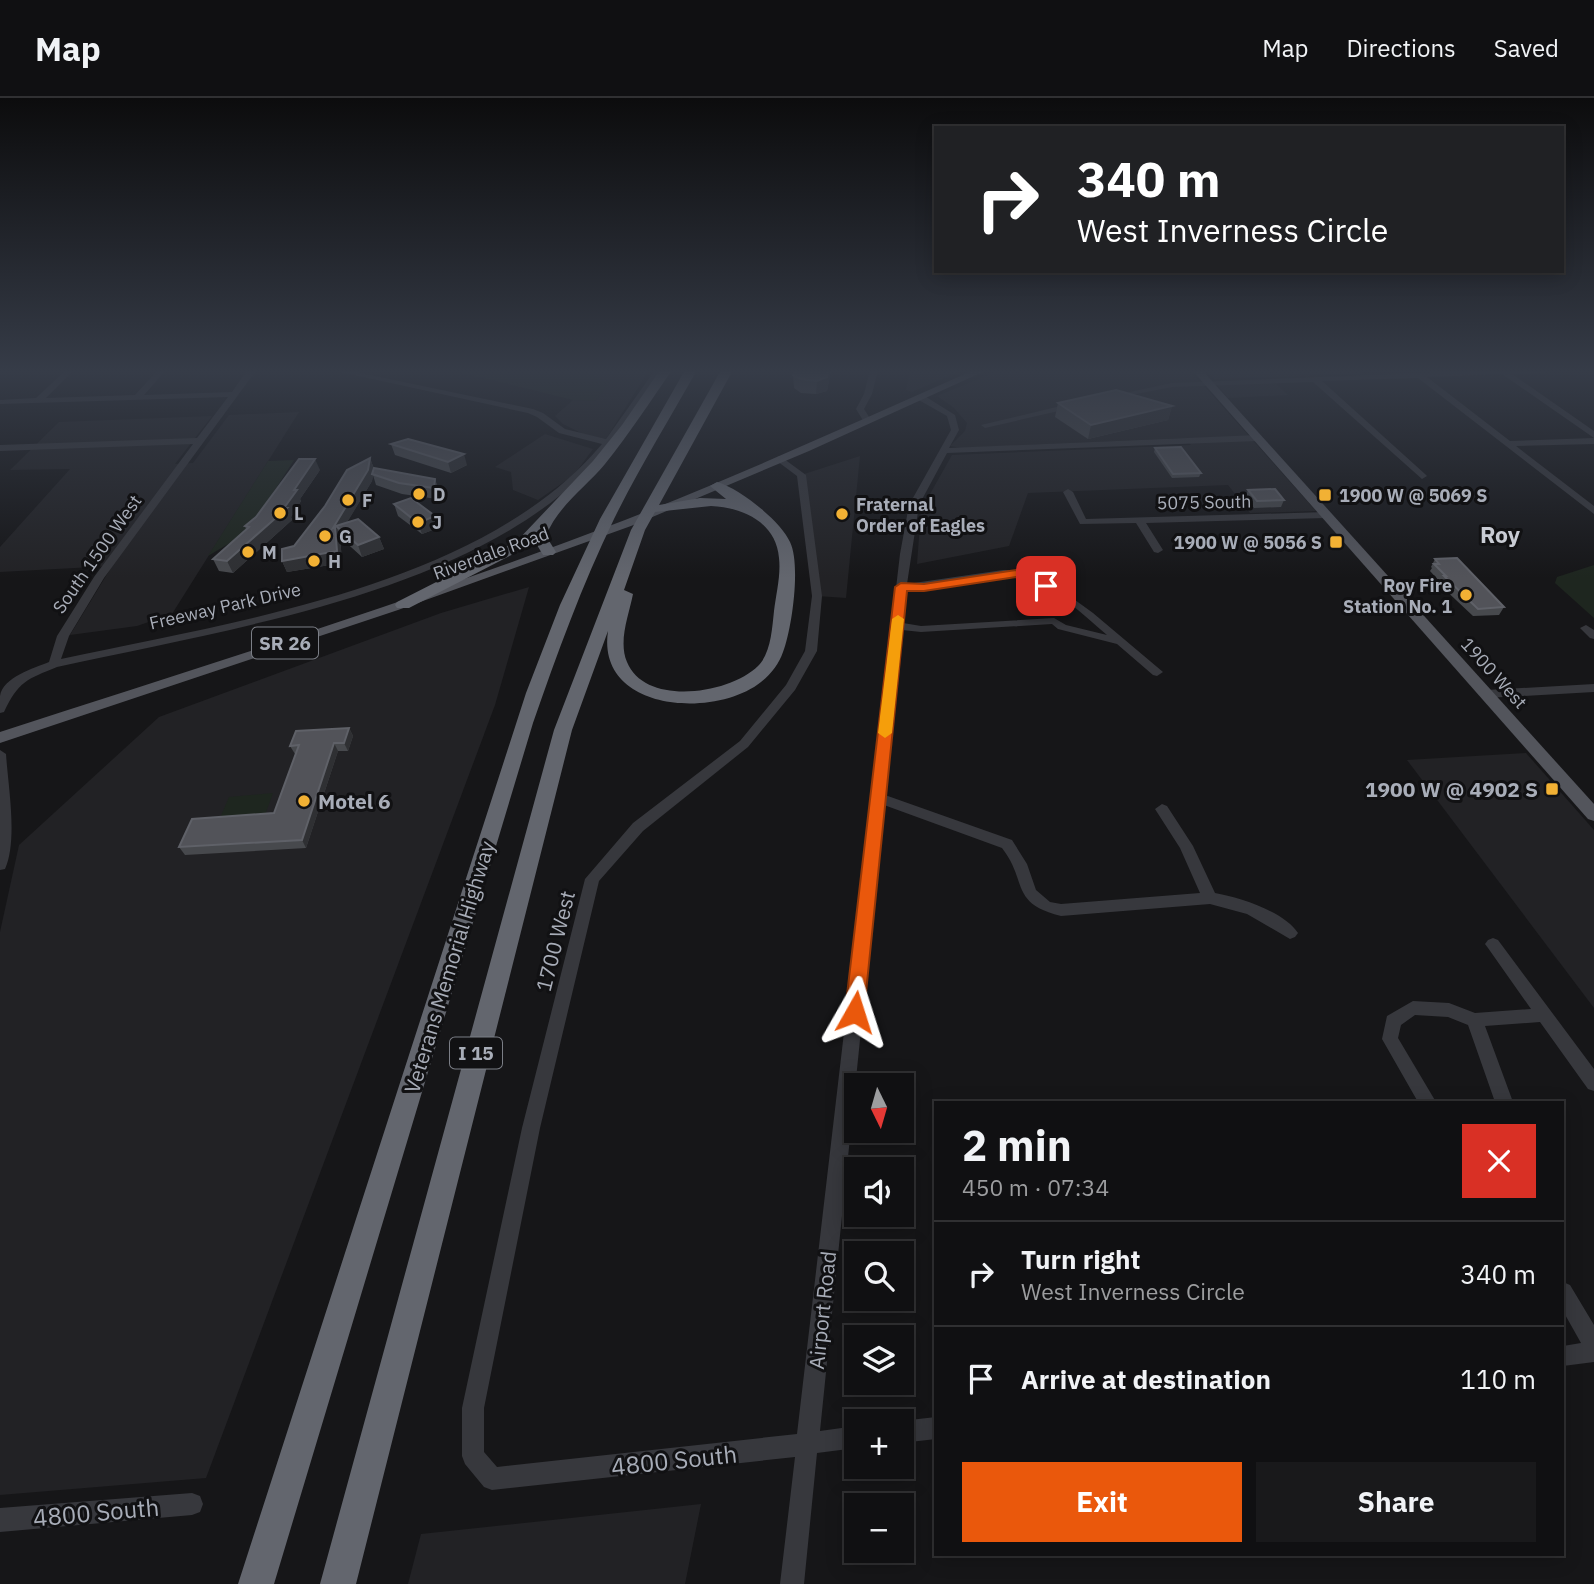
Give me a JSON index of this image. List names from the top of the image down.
{
  "streets": {
    "highway": ["Veterans Memorial Highway", "I 15"],
    "main road": ["Riverdale Road", "SR 26", "1900 West"],
    "street": [
      "5075 South",
      "South 1500 West",
      "Freeway Park Drive",
      "1700 West",
      "Airport Road",
      "4800 South"
    ]
  },
  "crossings": [
    ["5075 South", "1900 West"],
    ["Riverdale Road", "1700 West"],
    ["South 1500 West", "Freeway Park Drive"],
    ["1700 West", "4800 South"],
    ["Airport Road", "4800 South"]
  ],
  "districts": ["Roy"],
  "places": {
    "other": [
      "D",
      "F",
      "L",
      "Fraternal Order of Eagles",
      "J",
      "G",
      "M",
      "H",
      "Roy Fire Station No. 1",
      "Motel 6"
    ],
    "transit": ["1900 W @ 5069 S", "1900 W @ 5056 S", "1900 W @ 4902 S"]
  },
  "north": "bottom",
  "page": {
    "header": "Map",
    "nav": ["Map", "Directions", "Saved"],
    "turn": ["340 m", "West Inverness Circle"],
    "map_buttons": ["+", "−"],
    "heading": ["2 min", "450 m · 07:34"],
    "list": [
      {
        "name": "Turn right",
        "note": "West Inverness Circle",
        "value": "340 m"
      },
      {
        "name": "Arrive at destination",
        "value": "110 m"
      }
    ],
    "buttons": ["Exit", "Share"]
  }
}
